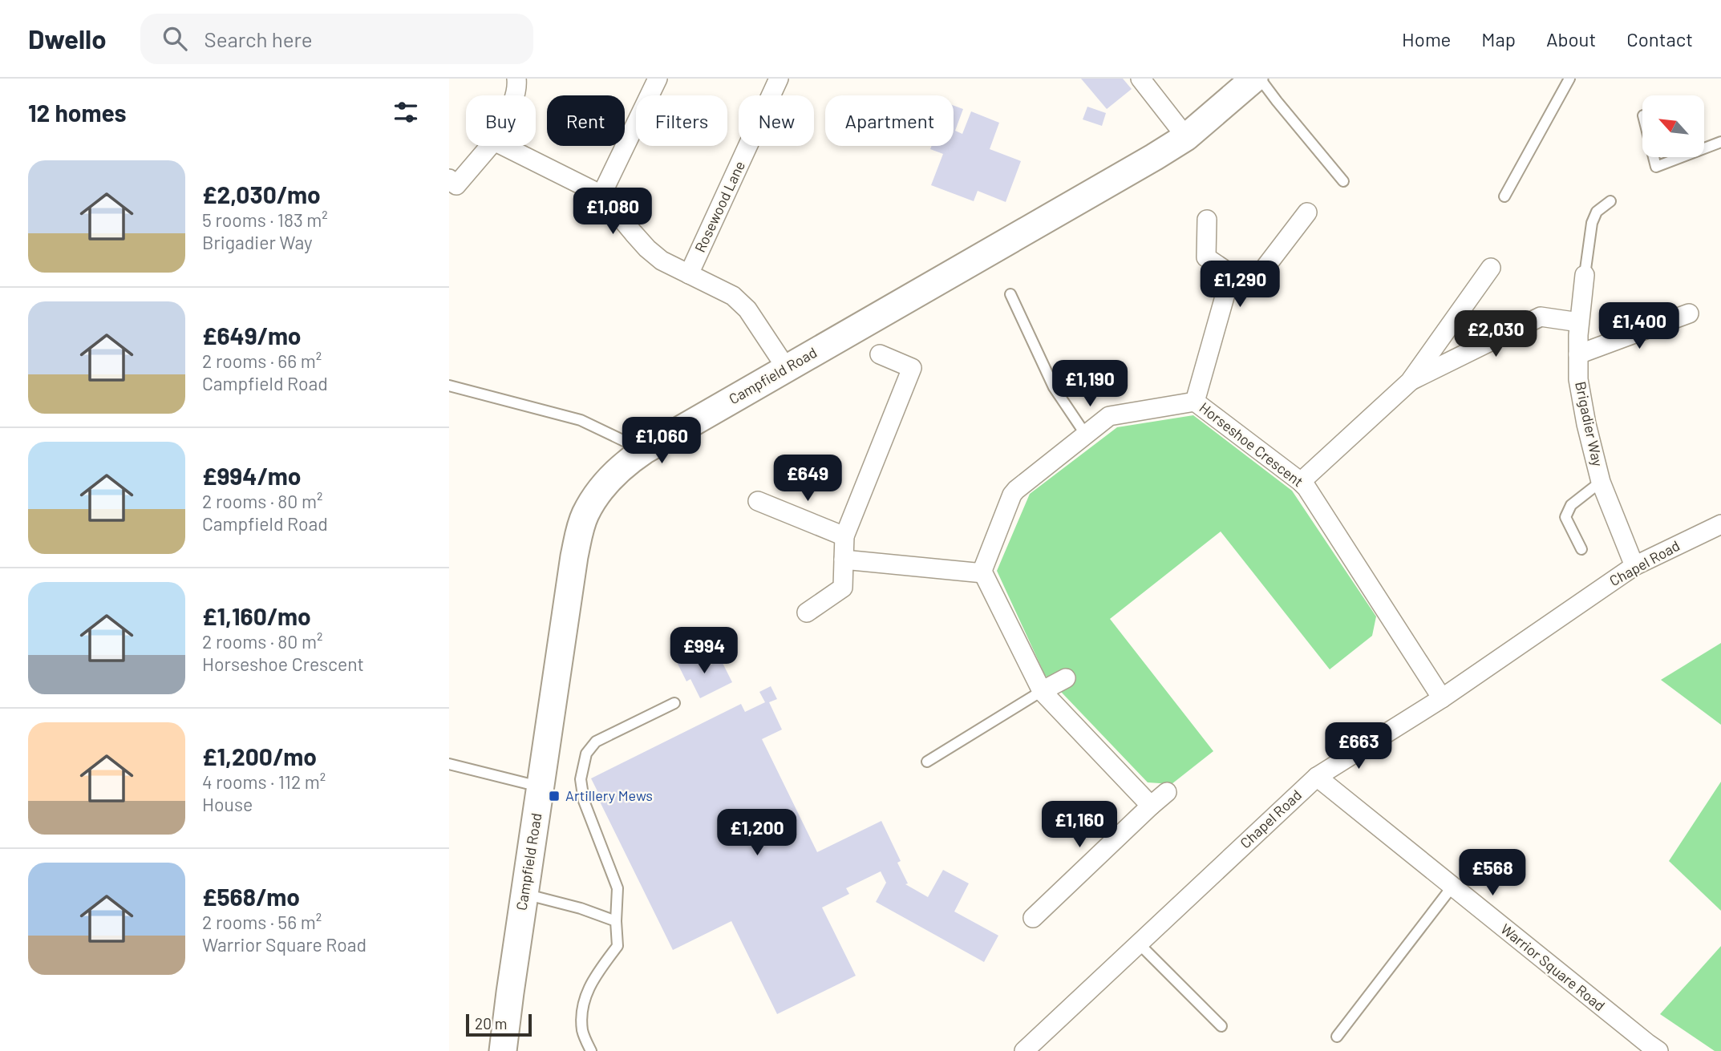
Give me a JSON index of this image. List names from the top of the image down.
{
  "streets": {
    "street": [
      "Rosewood Lane",
      "Campfield Road",
      "Brigadier Way",
      "Horseshoe Crescent",
      "Chapel Road",
      "Warrior Square Road"
    ]
  },
  "crossings": [
    ["Brigadier Way", "Chapel Road"],
    ["Horseshoe Crescent", "Chapel Road"],
    ["Chapel Road", "Warrior Square Road"]
  ],
  "places": {
    "transit": ["Artillery Mews"]
  },
  "scale_bar": "20 m",
  "north": "top left",
  "page": {
    "header": "Dwello",
    "search": "Search here",
    "nav": [
      "Home",
      "Map",
      "About",
      "Contact"
    ],
    "heading": "12 homes",
    "chip": [
      "Buy",
      "Rent",
      "Filters",
      "New",
      "Apartment"
    ],
    "list": [
      {
        "name": "£2,030/mo",
        "note": "5 rooms · 183 m² · Brigadier Way"
      },
      {
        "name": "£649/mo",
        "note": "2 rooms · 66 m² · Campfield Road"
      },
      {
        "name": "£994/mo",
        "note": "2 rooms · 80 m² · Campfield Road"
      },
      {
        "name": "£1,160/mo",
        "note": "2 rooms · 80 m² · Horseshoe Crescent"
      },
      {
        "name": "£1,200/mo",
        "note": "4 rooms · 112 m² · House"
      },
      {
        "name": "£568/mo",
        "note": "2 rooms · 56 m² · Warrior Square Road"
      }
    ],
    "price": [
      "£1,080",
      "£1,290",
      "£1,400",
      "£2,030",
      "£1,190",
      "£1,060",
      "£649",
      "£994",
      "£663",
      "£1,160",
      "£1,200",
      "£568"
    ],
    "scale": "20 m"
  }
}
